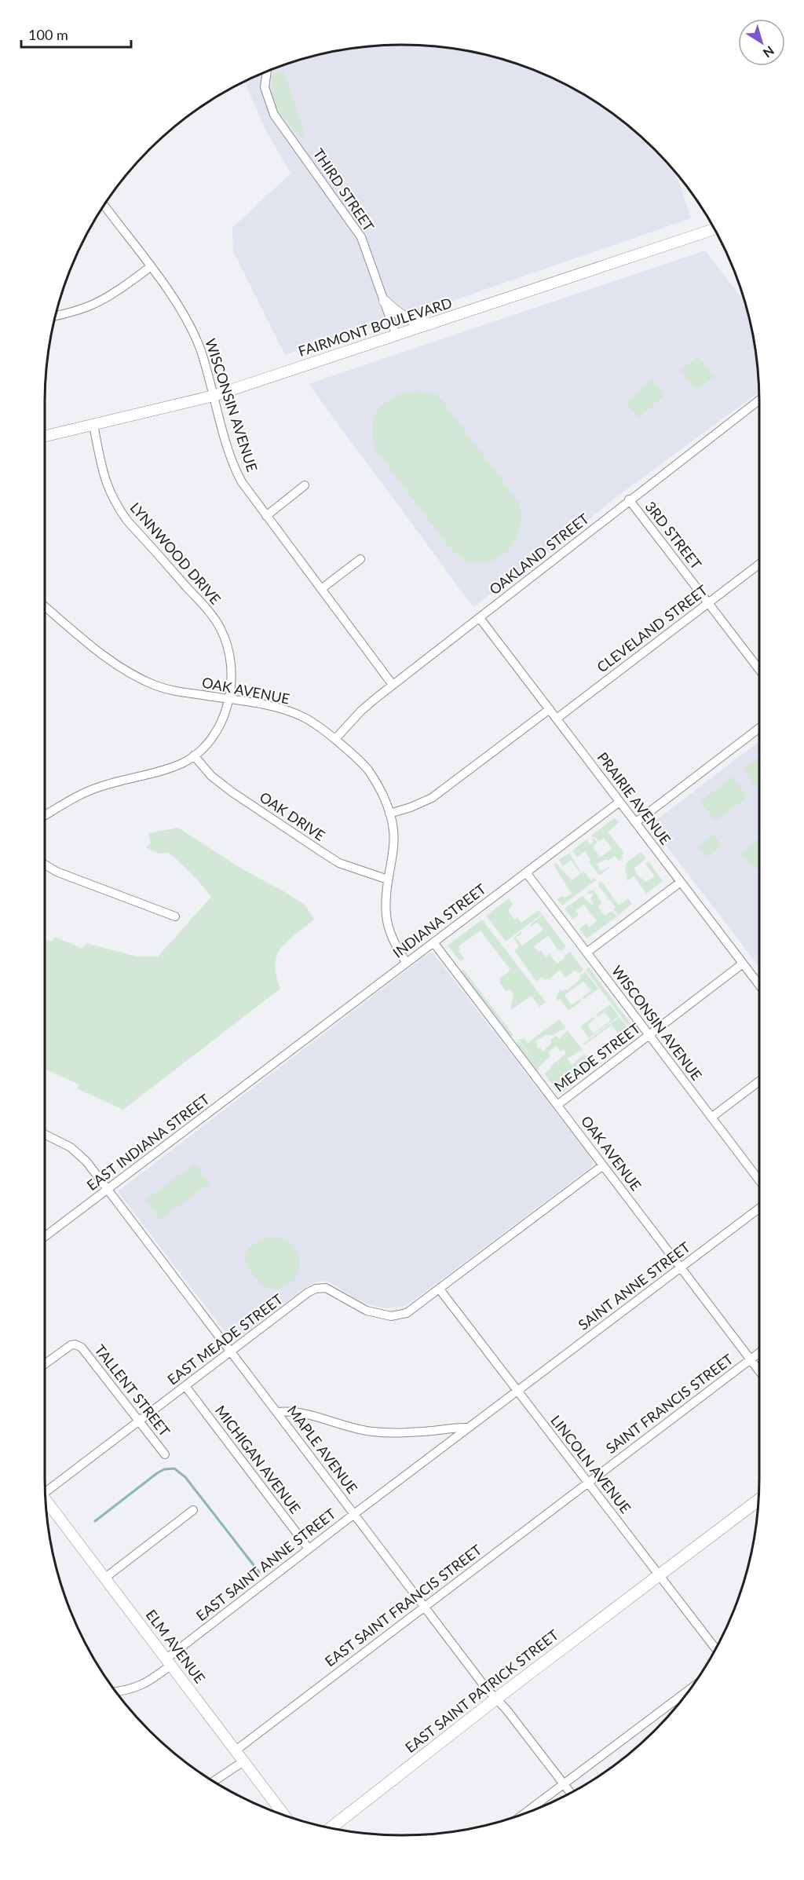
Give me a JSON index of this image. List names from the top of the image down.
{
  "streets": {
    "main road": ["EAST SAINT PATRICK STREET"],
    "street": [
      "THIRD STREET",
      "FAIRMONT BOULEVARD",
      "WISCONSIN AVENUE",
      "3RD STREET",
      "LYNNWOOD DRIVE",
      "OAKLAND STREET",
      "CLEVELAND STREET",
      "OAK AVENUE",
      "PRAIRIE AVENUE",
      "OAK DRIVE",
      "INDIANA STREET",
      "MEADE STREET",
      "EAST INDIANA STREET",
      "SAINT ANNE STREET",
      "EAST MEADE STREET",
      "TALLENT STREET",
      "SAINT FRANCIS STREET",
      "MAPLE AVENUE",
      "MICHIGAN AVENUE",
      "LINCOLN AVENUE",
      "EAST SAINT ANNE STREET",
      "EAST SAINT FRANCIS STREET",
      "ELM AVENUE"
    ]
  },
  "crossings": [
    ["THIRD STREET", "FAIRMONT BOULEVARD"],
    ["FAIRMONT BOULEVARD", "WISCONSIN AVENUE"],
    ["FAIRMONT BOULEVARD", "LYNNWOOD DRIVE"],
    ["WISCONSIN AVENUE", "OAKLAND STREET"],
    ["WISCONSIN AVENUE", "INDIANA STREET"],
    ["WISCONSIN AVENUE", "MEADE STREET"],
    ["3RD STREET", "OAKLAND STREET"],
    ["3RD STREET", "CLEVELAND STREET"],
    ["LYNNWOOD DRIVE", "OAK AVENUE"],
    ["OAKLAND STREET", "OAK AVENUE"],
    ["OAKLAND STREET", "PRAIRIE AVENUE"],
    ["CLEVELAND STREET", "PRAIRIE AVENUE"],
    ["OAK AVENUE", "OAK DRIVE"],
    ["OAK AVENUE", "INDIANA STREET"],
    ["OAK AVENUE", "MEADE STREET"],
    ["OAK AVENUE", "SAINT ANNE STREET"],
    ["OAK AVENUE", "SAINT FRANCIS STREET"],
    ["PRAIRIE AVENUE", "INDIANA STREET"],
    ["PRAIRIE AVENUE", "MEADE STREET"],
    ["INDIANA STREET", "EAST INDIANA STREET"],
    ["EAST INDIANA STREET", "MAPLE AVENUE"],
    ["SAINT ANNE STREET", "LINCOLN AVENUE"],
    ["SAINT ANNE STREET", "EAST SAINT ANNE STREET"],
    ["EAST MEADE STREET", "TALLENT STREET"],
    ["EAST MEADE STREET", "MAPLE AVENUE"],
    ["EAST MEADE STREET", "MICHIGAN AVENUE"],
    ["EAST MEADE STREET", "LINCOLN AVENUE"],
    ["SAINT FRANCIS STREET", "LINCOLN AVENUE"],
    ["SAINT FRANCIS STREET", "EAST SAINT FRANCIS STREET"],
    ["MAPLE AVENUE", "EAST SAINT ANNE STREET"],
    ["MAPLE AVENUE", "EAST SAINT FRANCIS STREET"],
    ["MAPLE AVENUE", "EAST SAINT PATRICK STREET"],
    ["MICHIGAN AVENUE", "EAST SAINT ANNE STREET"],
    ["LINCOLN AVENUE", "EAST SAINT ANNE STREET"],
    ["LINCOLN AVENUE", "EAST SAINT FRANCIS STREET"],
    ["LINCOLN AVENUE", "EAST SAINT PATRICK STREET"],
    ["EAST SAINT ANNE STREET", "ELM AVENUE"],
    ["EAST SAINT FRANCIS STREET", "ELM AVENUE"]
  ],
  "scale_bar": "100 m",
  "north": "bottom right"
}
